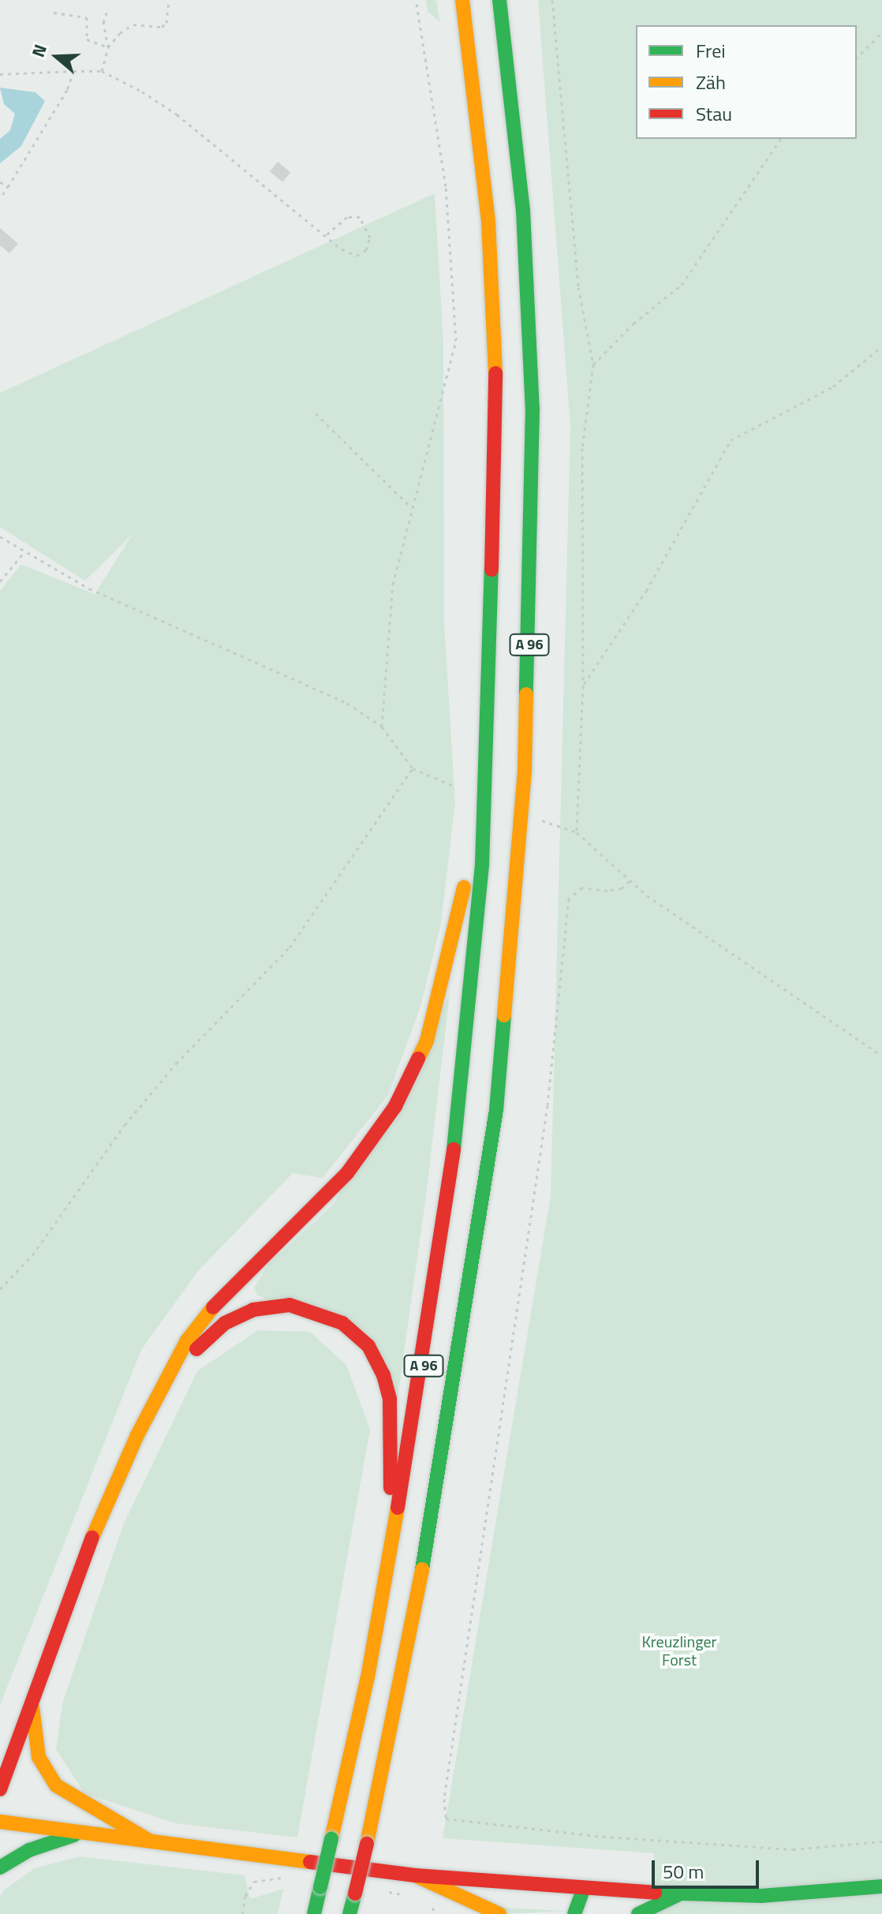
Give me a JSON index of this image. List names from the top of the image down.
{
  "streets": {
    "main road": ["A 96"]
  },
  "parks": ["Kreuzlinger Forst"],
  "legend": ["Frei", "Zäh", "Stau"],
  "scale_bar": "50 m",
  "north": "left"
}
